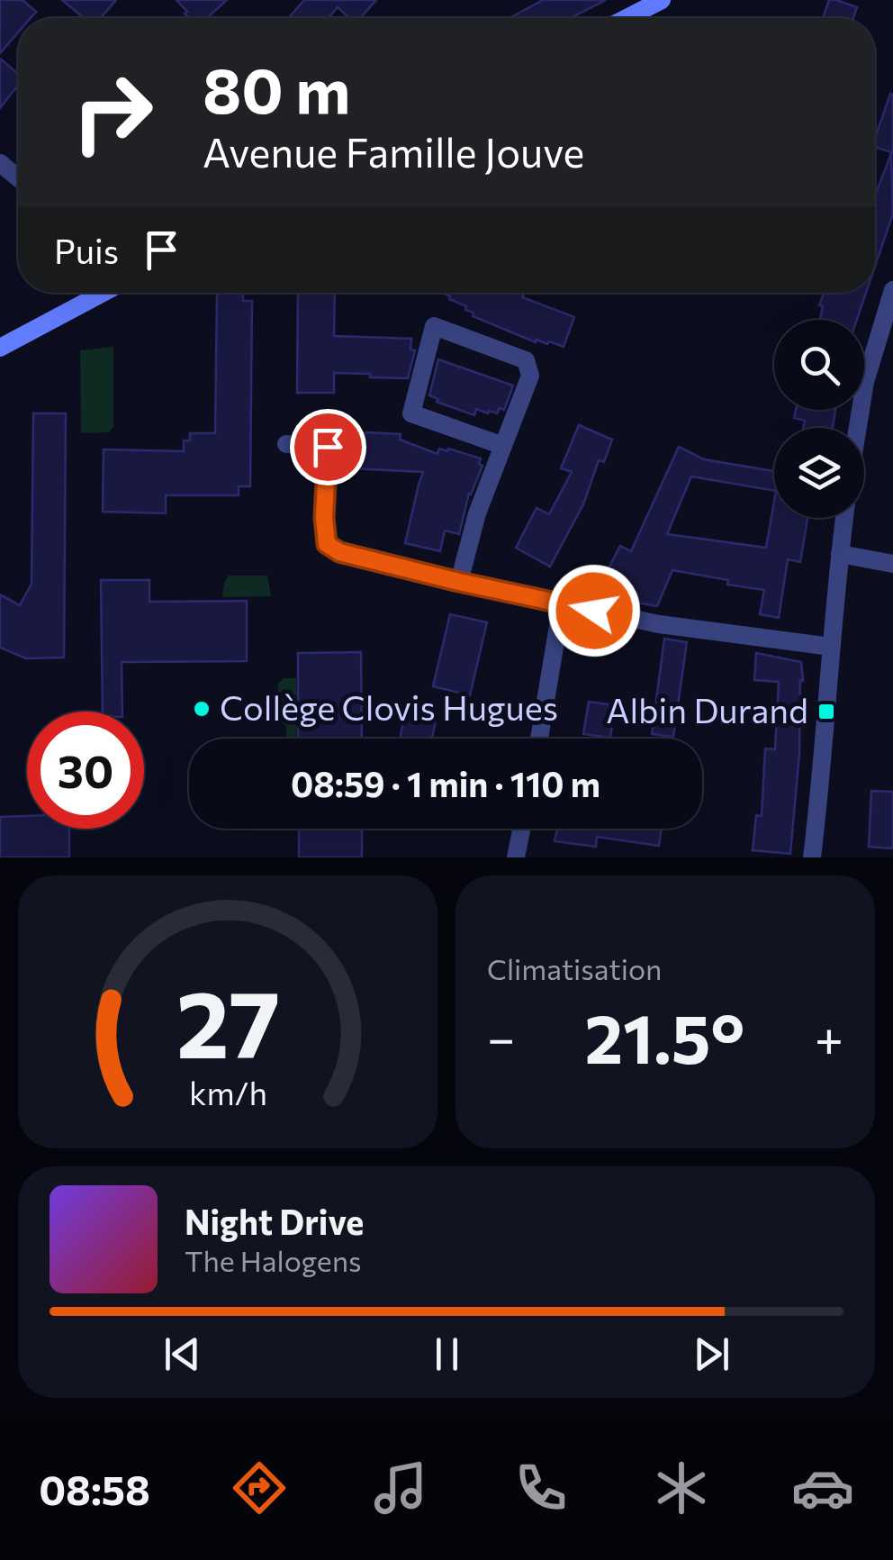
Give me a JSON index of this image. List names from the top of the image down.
{
  "places": {
    "other": ["Collège Clovis Hugues"],
    "transit": ["Albin Durand"]
  },
  "page": {
    "turn": ["80 m", "Avenue Famille Jouve"],
    "then": "Puis",
    "limit": "30",
    "trip": "08:59 · 1 min · 110 m",
    "tile": "Climatisation",
    "heat": ["−", "21.5°", "+"],
    "song": ["Night Drive", "The Halogens"],
    "tabs": "08:58",
    "gauge": ["27", "km/h"]
  }
}
